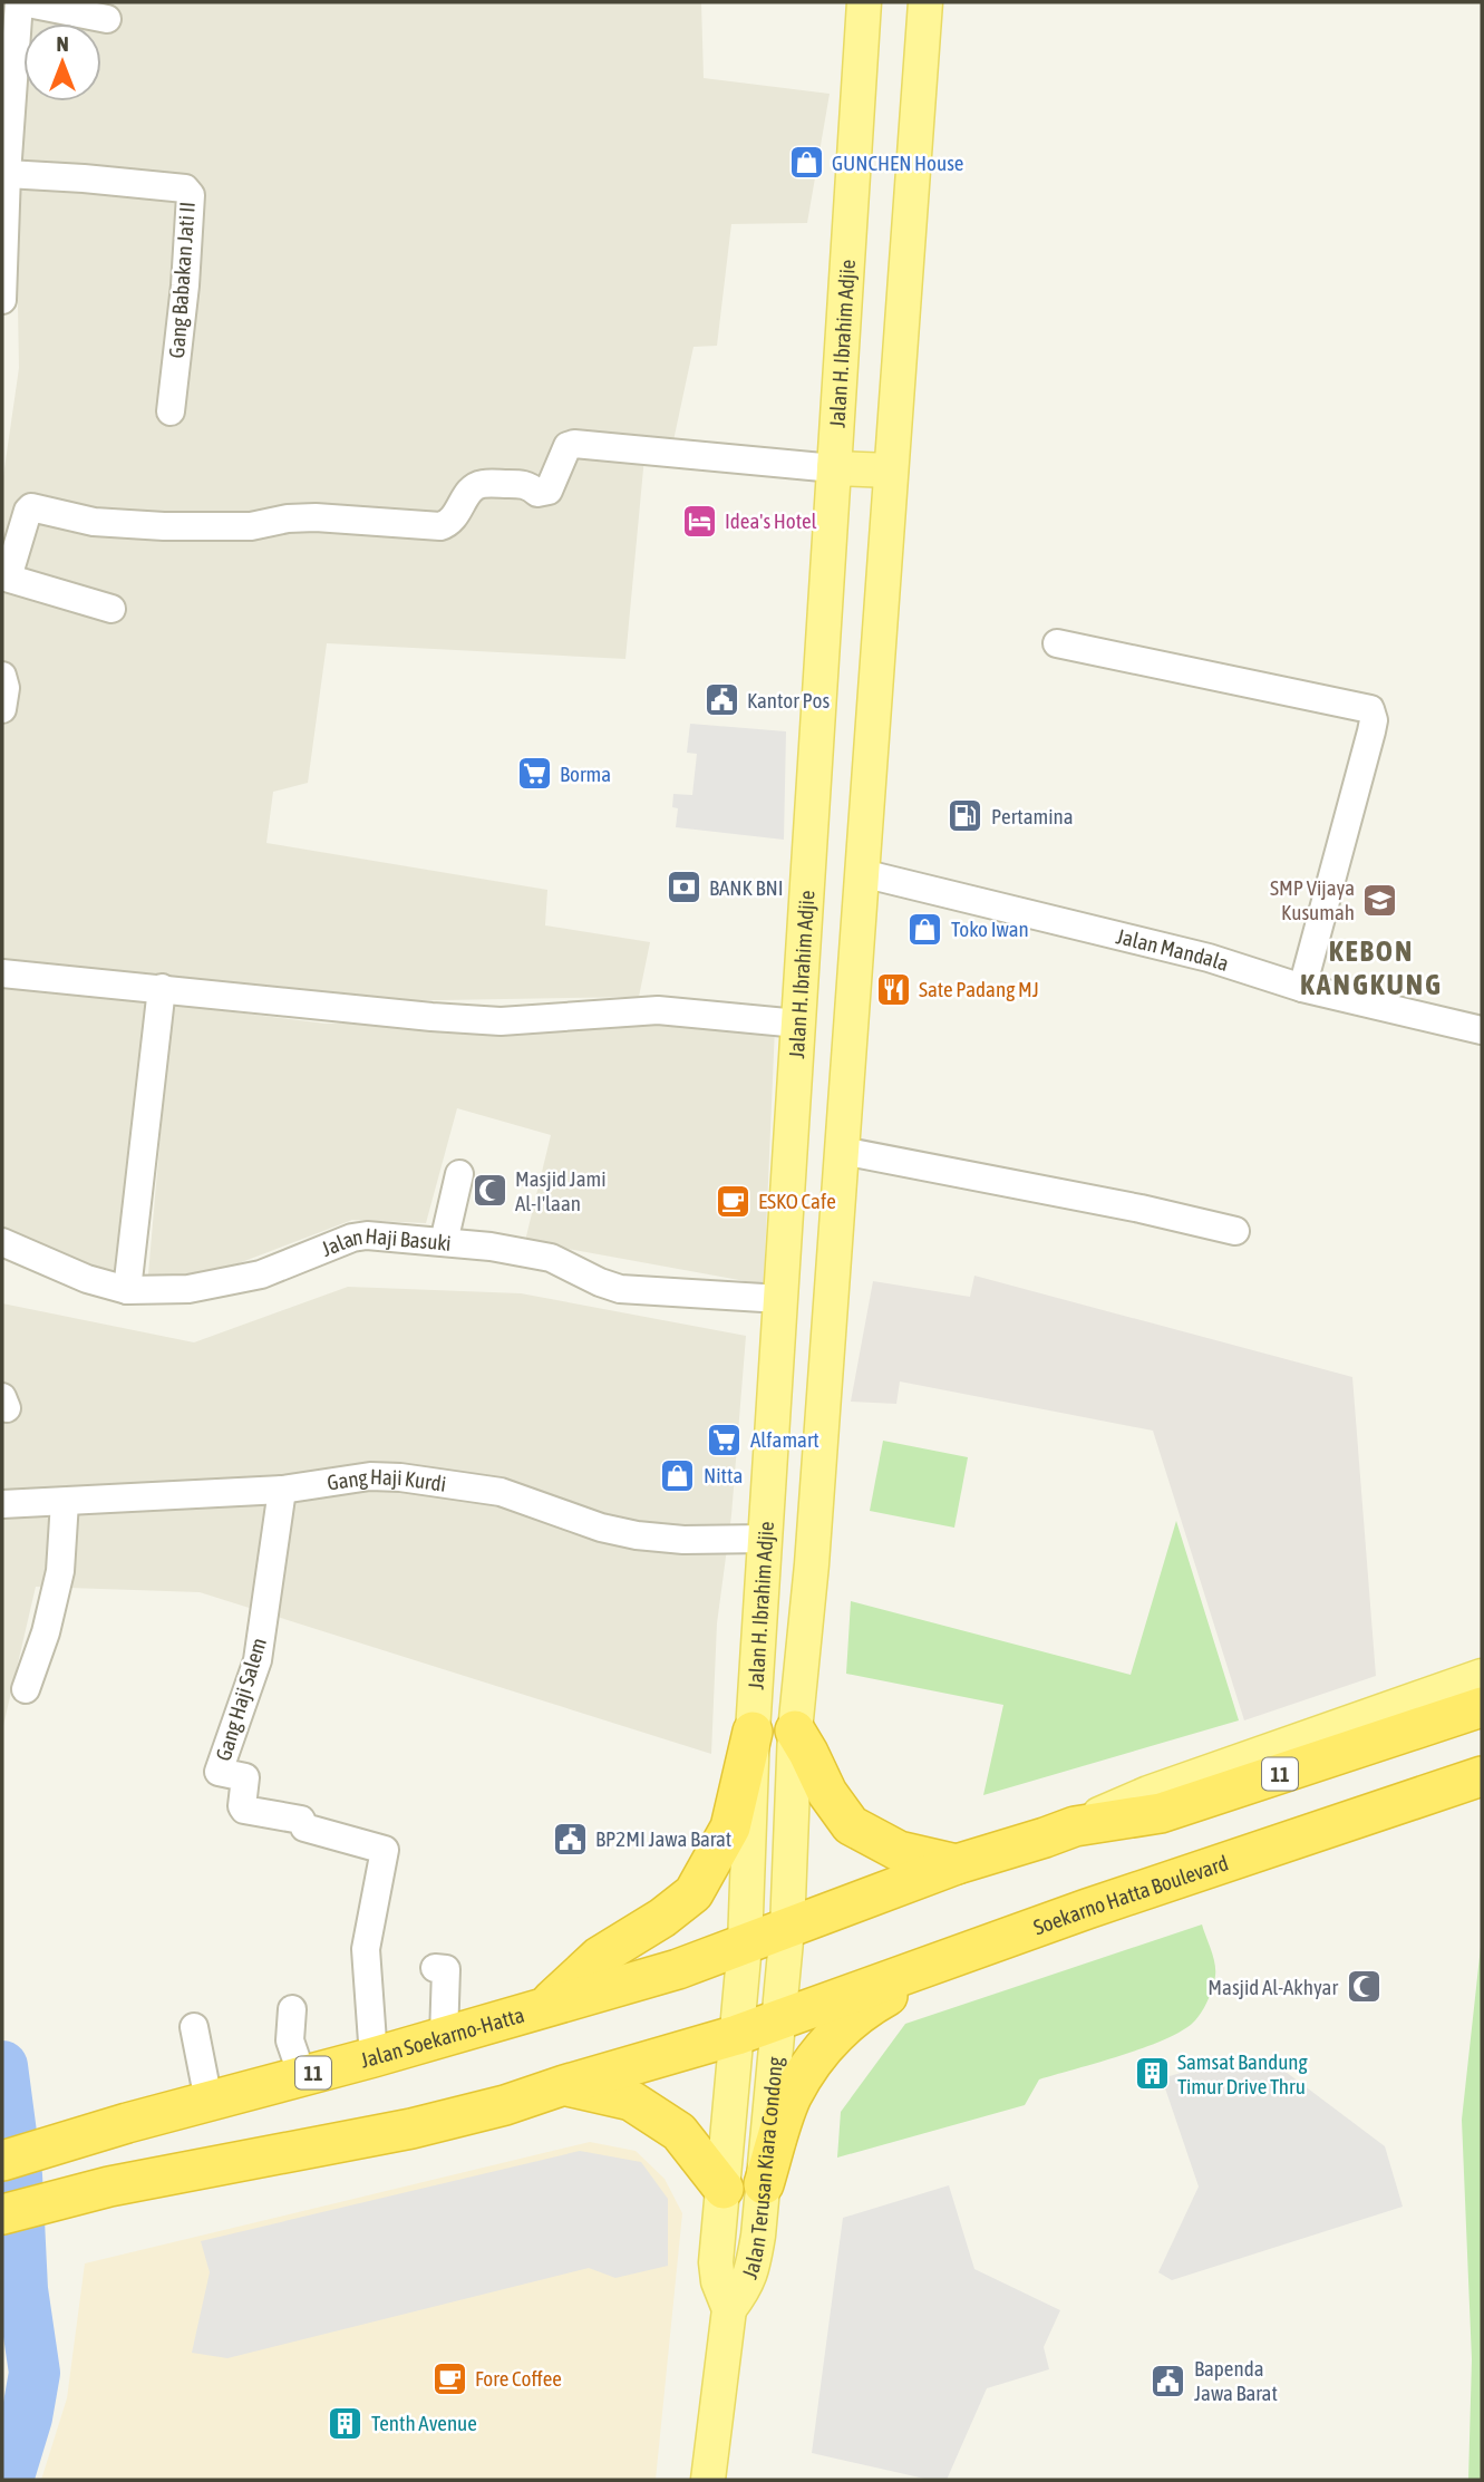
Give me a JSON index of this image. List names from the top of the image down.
{
  "streets": {
    "highway": ["11", "Soekarno Hatta Boulevard", "Jalan Soekarno-Hatta"],
    "main road": ["Jalan H. Ibrahim Adjie", "Jalan Terusan Kiara Condong"],
    "street": [
      "Gang Babakan Jati II",
      "Jalan Mandala",
      "Jalan Haji Basuki",
      "Gang Haji Kurdi",
      "Gang Haji Salem"
    ]
  },
  "crossings": [
    ["Jalan H. Ibrahim Adjie", "Jalan Mandala"],
    ["Jalan H. Ibrahim Adjie", "Jalan Haji Basuki"],
    ["Jalan H. Ibrahim Adjie", "Gang Haji Kurdi"],
    ["Jalan H. Ibrahim Adjie", "11"],
    ["Jalan H. Ibrahim Adjie", "Jalan Soekarno-Hatta"],
    ["Jalan H. Ibrahim Adjie", "Jalan Terusan Kiara Condong"],
    ["Gang Haji Kurdi", "Gang Haji Salem"],
    ["Gang Haji Salem", "Jalan Soekarno-Hatta"],
    ["11", "Jalan Soekarno-Hatta"],
    ["11", "Jalan Terusan Kiara Condong"],
    ["Soekarno Hatta Boulevard", "Jalan Terusan Kiara Condong"],
    ["Jalan Soekarno-Hatta", "Jalan Terusan Kiara Condong"]
  ],
  "districts": ["KEBON KANGKUNG"],
  "places": {
    "shop": ["GUNCHEN House", "Toko Iwan", "Nitta"],
    "hotel": ["Idea's Hotel"],
    "public building": ["Kantor Pos", "BP2MI Jawa Barat", "Bapenda Jawa Barat"],
    "supermarket": ["Borma", "Alfamart"],
    "fuel station": ["Pertamina"],
    "bank": ["BANK BNI"],
    "school or university": ["SMP Vijaya Kusumah"],
    "restaurant": ["Sate Padang MJ"],
    "mosque": ["Masjid Jami Al-I'laan", "Masjid Al-Akhyar"],
    "cafe": ["ESKO Cafe", "Fore Coffee"],
    "building": ["Samsat Bandung Timur Drive Thru", "Tenth Avenue"]
  },
  "north": "top"
}
